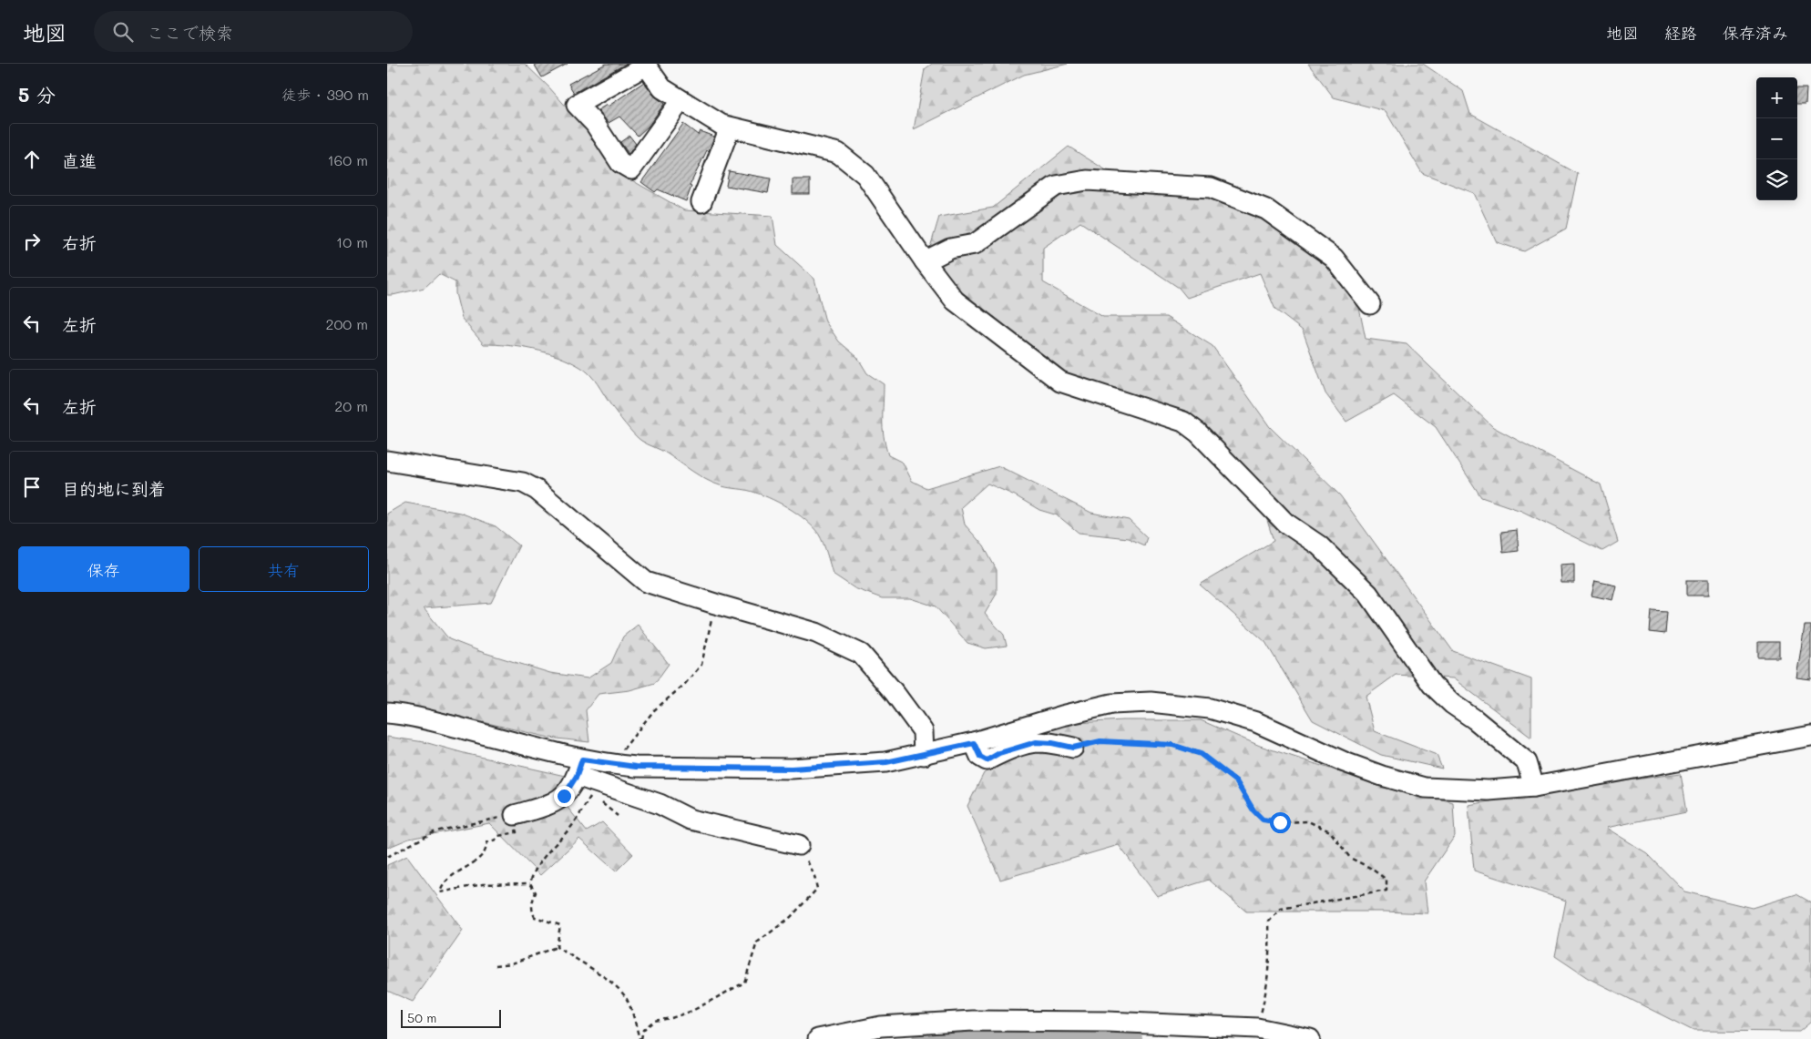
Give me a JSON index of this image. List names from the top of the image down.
{
  "scale_bar": "50 m",
  "page": {
    "header": "地図",
    "search": "ここで検索",
    "nav": ["地図", "経路", "保存済み"],
    "heading": ["5 分", "徒歩 · 390 m"],
    "map_buttons": ["+", "−"],
    "list": [
      ["直進", "160 m"],
      ["右折", "10 m"],
      ["左折", "200 m"],
      ["左折", "20 m"],
      "目的地に到着"
    ],
    "buttons": ["保存", "共有"],
    "scale": "50 m"
  }
}
